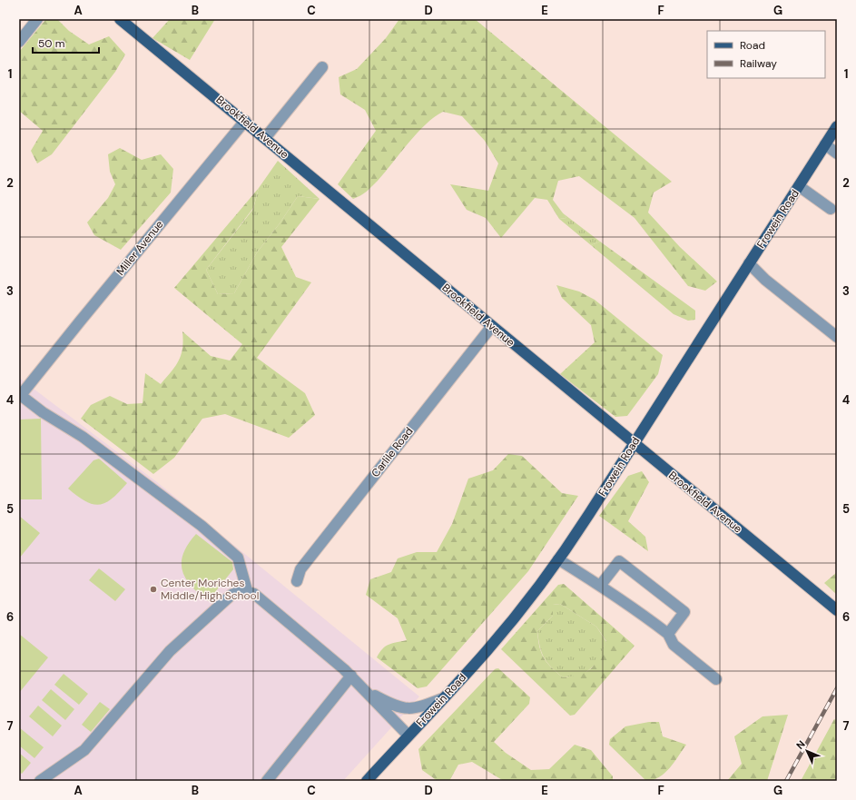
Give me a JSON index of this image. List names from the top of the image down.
{
  "streets": {
    "main road": ["Brookfield Avenue", "Frowein Road"],
    "street": ["Miller Avenue", "Carlile Road"]
  },
  "crossings": [
    ["Brookfield Avenue", "Frowein Road"],
    ["Brookfield Avenue", "Miller Avenue"],
    ["Brookfield Avenue", "Carlile Road"]
  ],
  "places": ["Center Moriches Middle/High School"],
  "legend": ["Road", "Railway"],
  "scale_bar": "50 m",
  "north": "top left",
  "grid": {
    "columns": [
      "A",
      "B",
      "C",
      "D",
      "E",
      "F",
      "G"
    ],
    "rows": [
      "1",
      "2",
      "3",
      "4",
      "5",
      "6",
      "7"
    ]
  }
}
